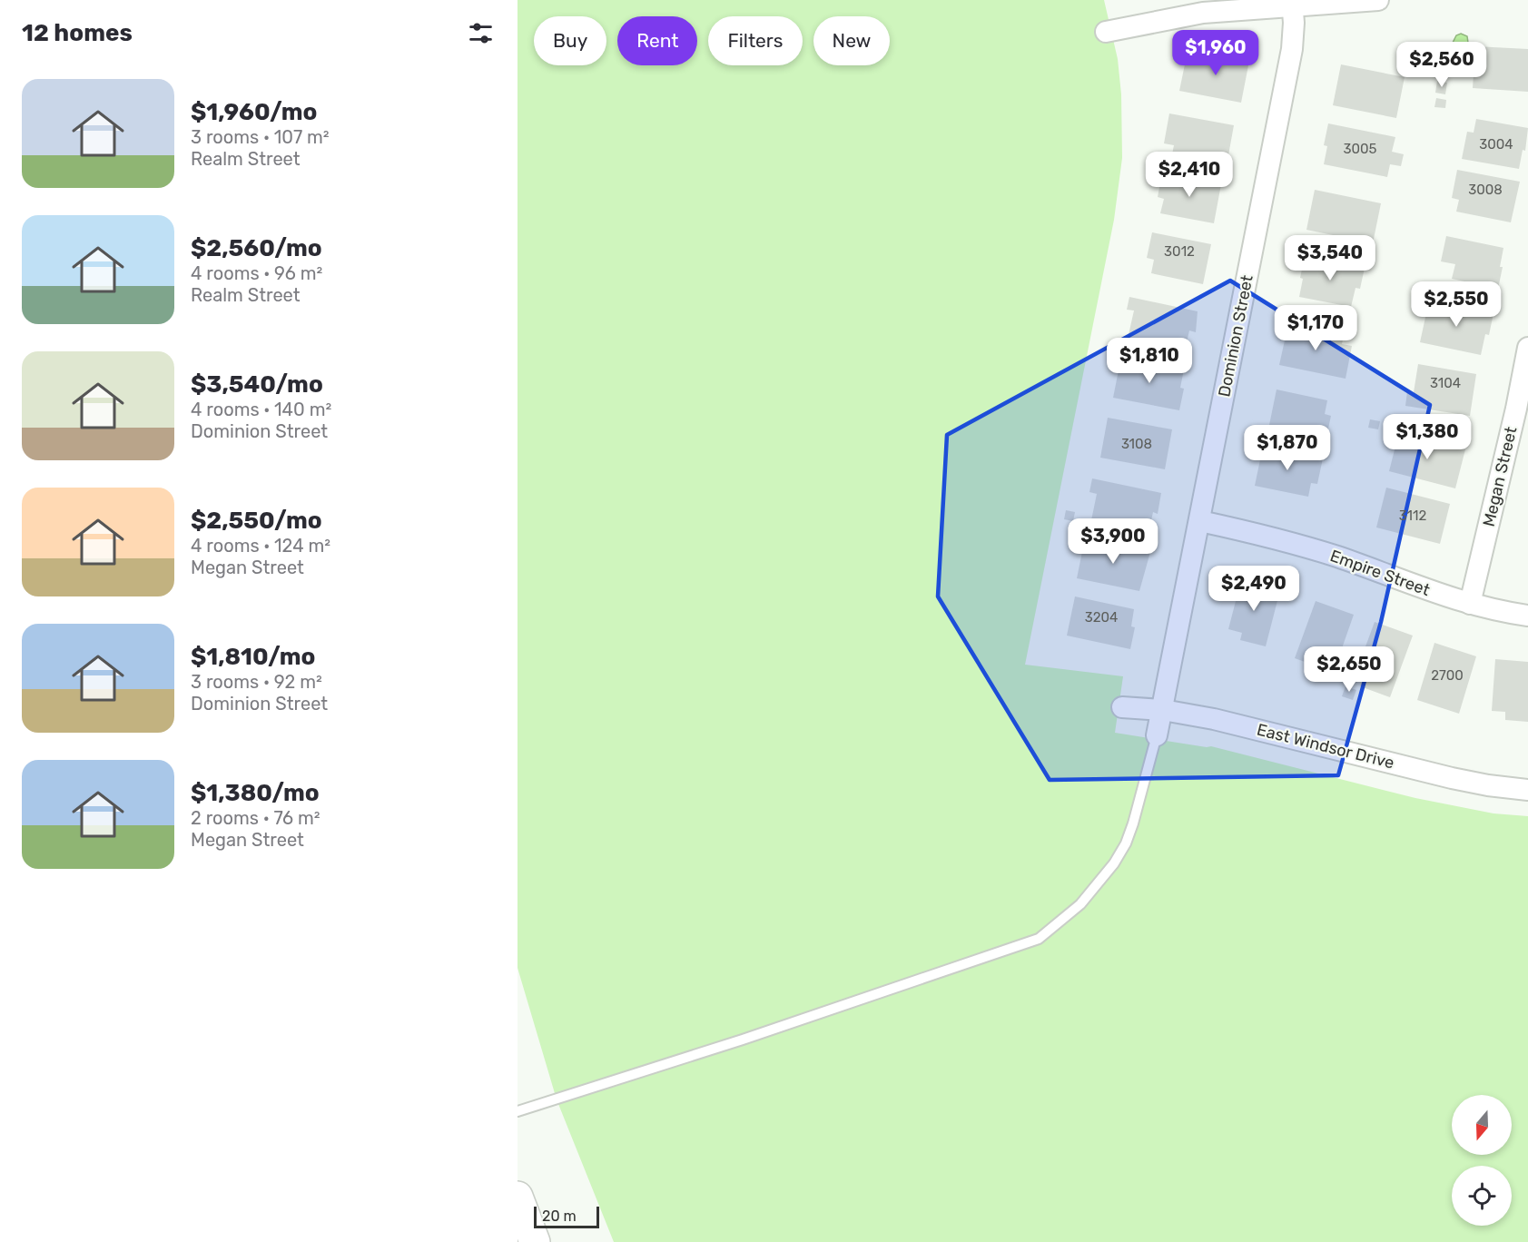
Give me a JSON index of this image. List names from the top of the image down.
{
  "streets": {
    "street": [
      "Dominion Street",
      "Megan Street",
      "Empire Street",
      "East Windsor Drive"
    ]
  },
  "crossings": [
    ["Dominion Street", "Empire Street"],
    ["Dominion Street", "East Windsor Drive"],
    ["Megan Street", "Empire Street"]
  ],
  "house_numbers": [
    "3004",
    "3005",
    "3008",
    "3012",
    "3104",
    "3108",
    "3112",
    "3204",
    "2700"
  ],
  "scale_bar": "20 m",
  "north": "bottom",
  "page": {
    "heading": "12 homes",
    "chip": [
      "Buy",
      "Rent",
      "Filters",
      "New"
    ],
    "price": [
      "$1,960",
      "$2,560",
      "$2,410",
      "$3,540",
      "$2,550",
      "$1,170",
      "$1,810",
      "$1,380",
      "$1,870",
      "$3,900",
      "$2,490",
      "$2,650"
    ],
    "list": [
      {
        "name": "$1,960/mo",
        "note": "3 rooms · 107 m² · Realm Street"
      },
      {
        "name": "$2,560/mo",
        "note": "4 rooms · 96 m² · Realm Street"
      },
      {
        "name": "$3,540/mo",
        "note": "4 rooms · 140 m² · Dominion Street"
      },
      {
        "name": "$2,550/mo",
        "note": "4 rooms · 124 m² · Megan Street"
      },
      {
        "name": "$1,810/mo",
        "note": "3 rooms · 92 m² · Dominion Street"
      },
      {
        "name": "$1,380/mo",
        "note": "2 rooms · 76 m² · Megan Street"
      }
    ],
    "scale": "20 m"
  }
}
